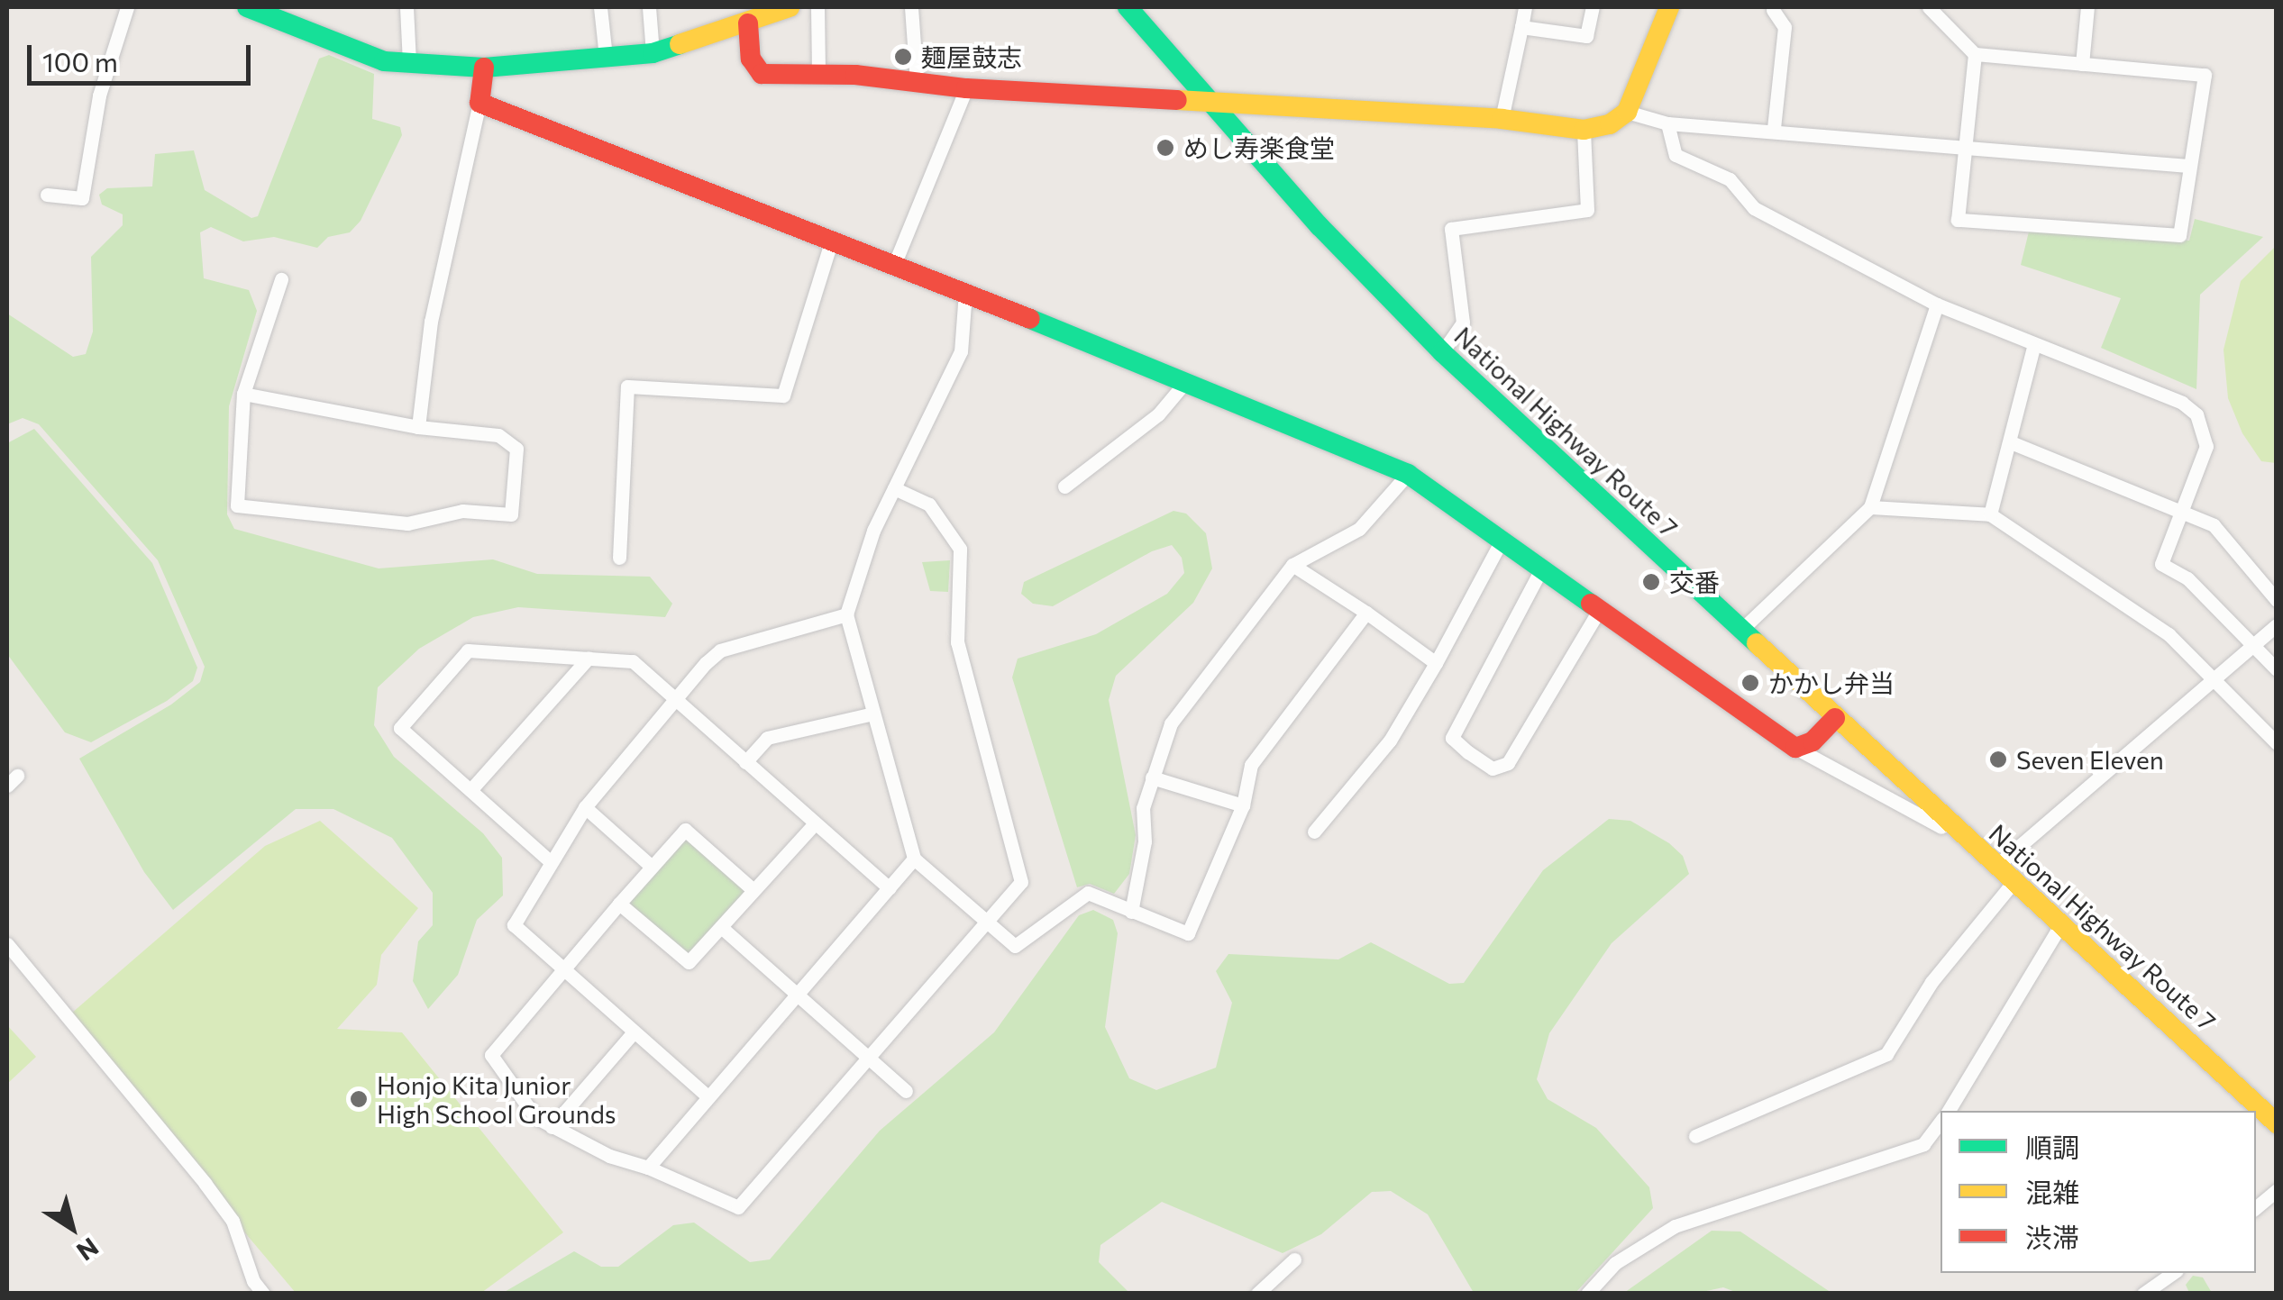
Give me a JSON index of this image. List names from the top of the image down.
{
  "streets": {
    "main road": ["National Highway Route 7"]
  },
  "places": [
    "麺屋鼓志",
    "めし寿楽食堂",
    "交番",
    "かかし弁当",
    "Seven Eleven",
    "Honjo Kita Junior High School Grounds"
  ],
  "legend": ["順調", "混雑", "渋滞"],
  "scale_bar": "100 m",
  "north": "bottom right"
}
